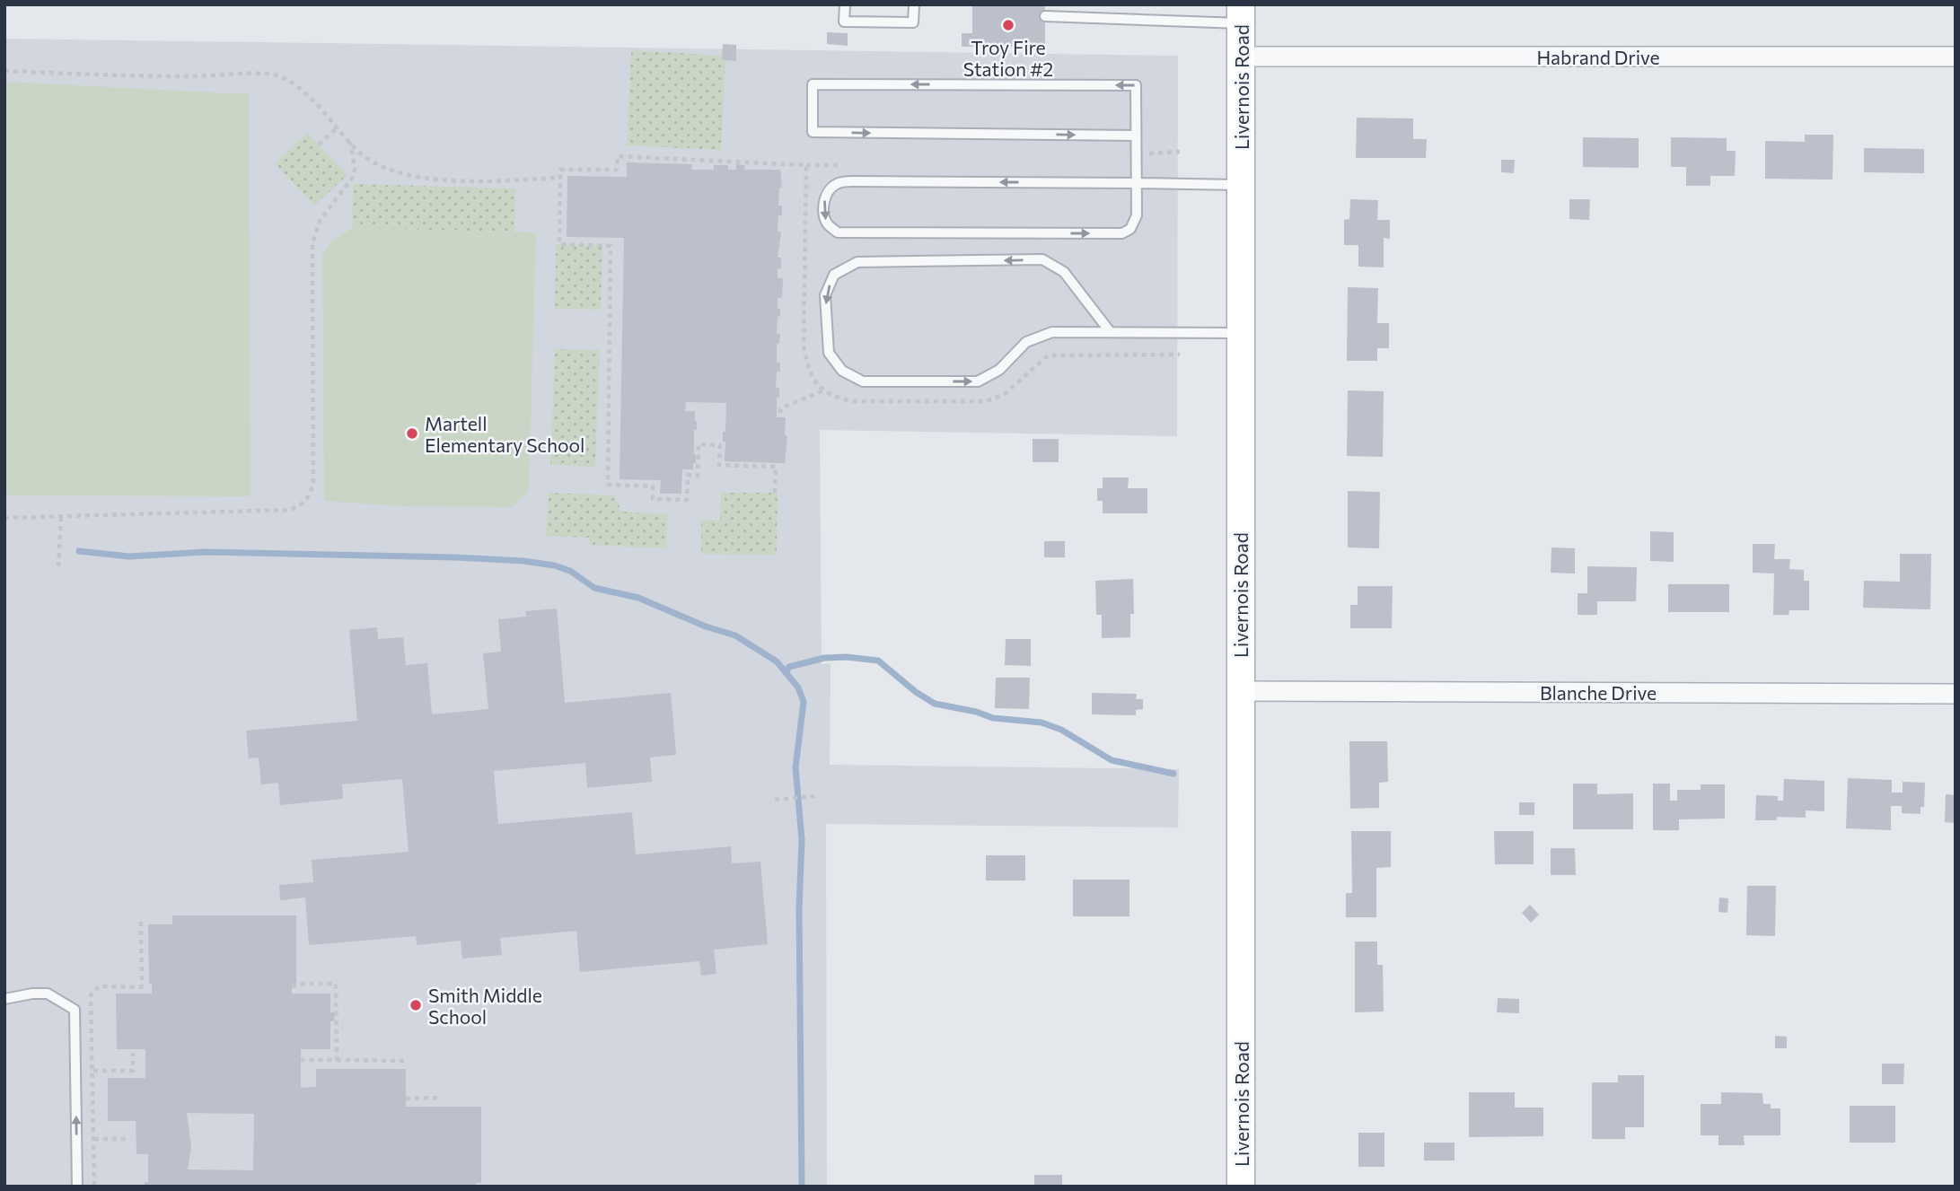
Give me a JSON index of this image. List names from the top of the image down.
{
  "streets": {
    "main road": ["Livernois Road"],
    "street": ["Habrand Drive", "Blanche Drive"]
  },
  "crossings": [
    ["Habrand Drive", "Livernois Road"],
    ["Livernois Road", "Blanche Drive"]
  ],
  "places": ["Troy Fire Station #2", "Martell Elementary School", "Smith Middle School"]
}
